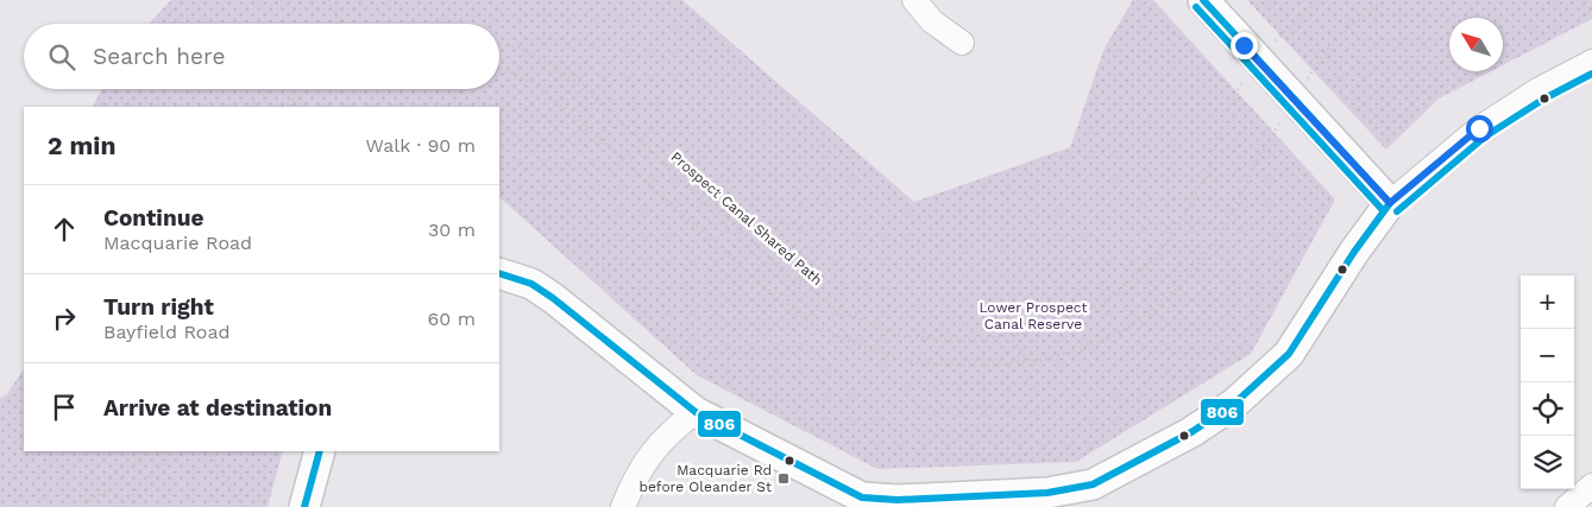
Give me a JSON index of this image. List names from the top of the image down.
{
  "streets": {
    "path": ["Prospect Canal Shared Path"]
  },
  "parks": ["Lower Prospect Canal Reserve"],
  "places": {
    "transit": ["Macquarie Rd before Oleander St"]
  },
  "lines": ["transit line 806"],
  "north": "top left",
  "page": {
    "search": "Search here",
    "heading": ["2 min", "Walk · 90 m"],
    "list": [
      ["Continue", "Macquarie Road", "30 m"],
      ["Turn right", "Bayfield Road", "60 m"],
      "Arrive at destination"
    ],
    "map_buttons": ["+", "−"]
  }
}
